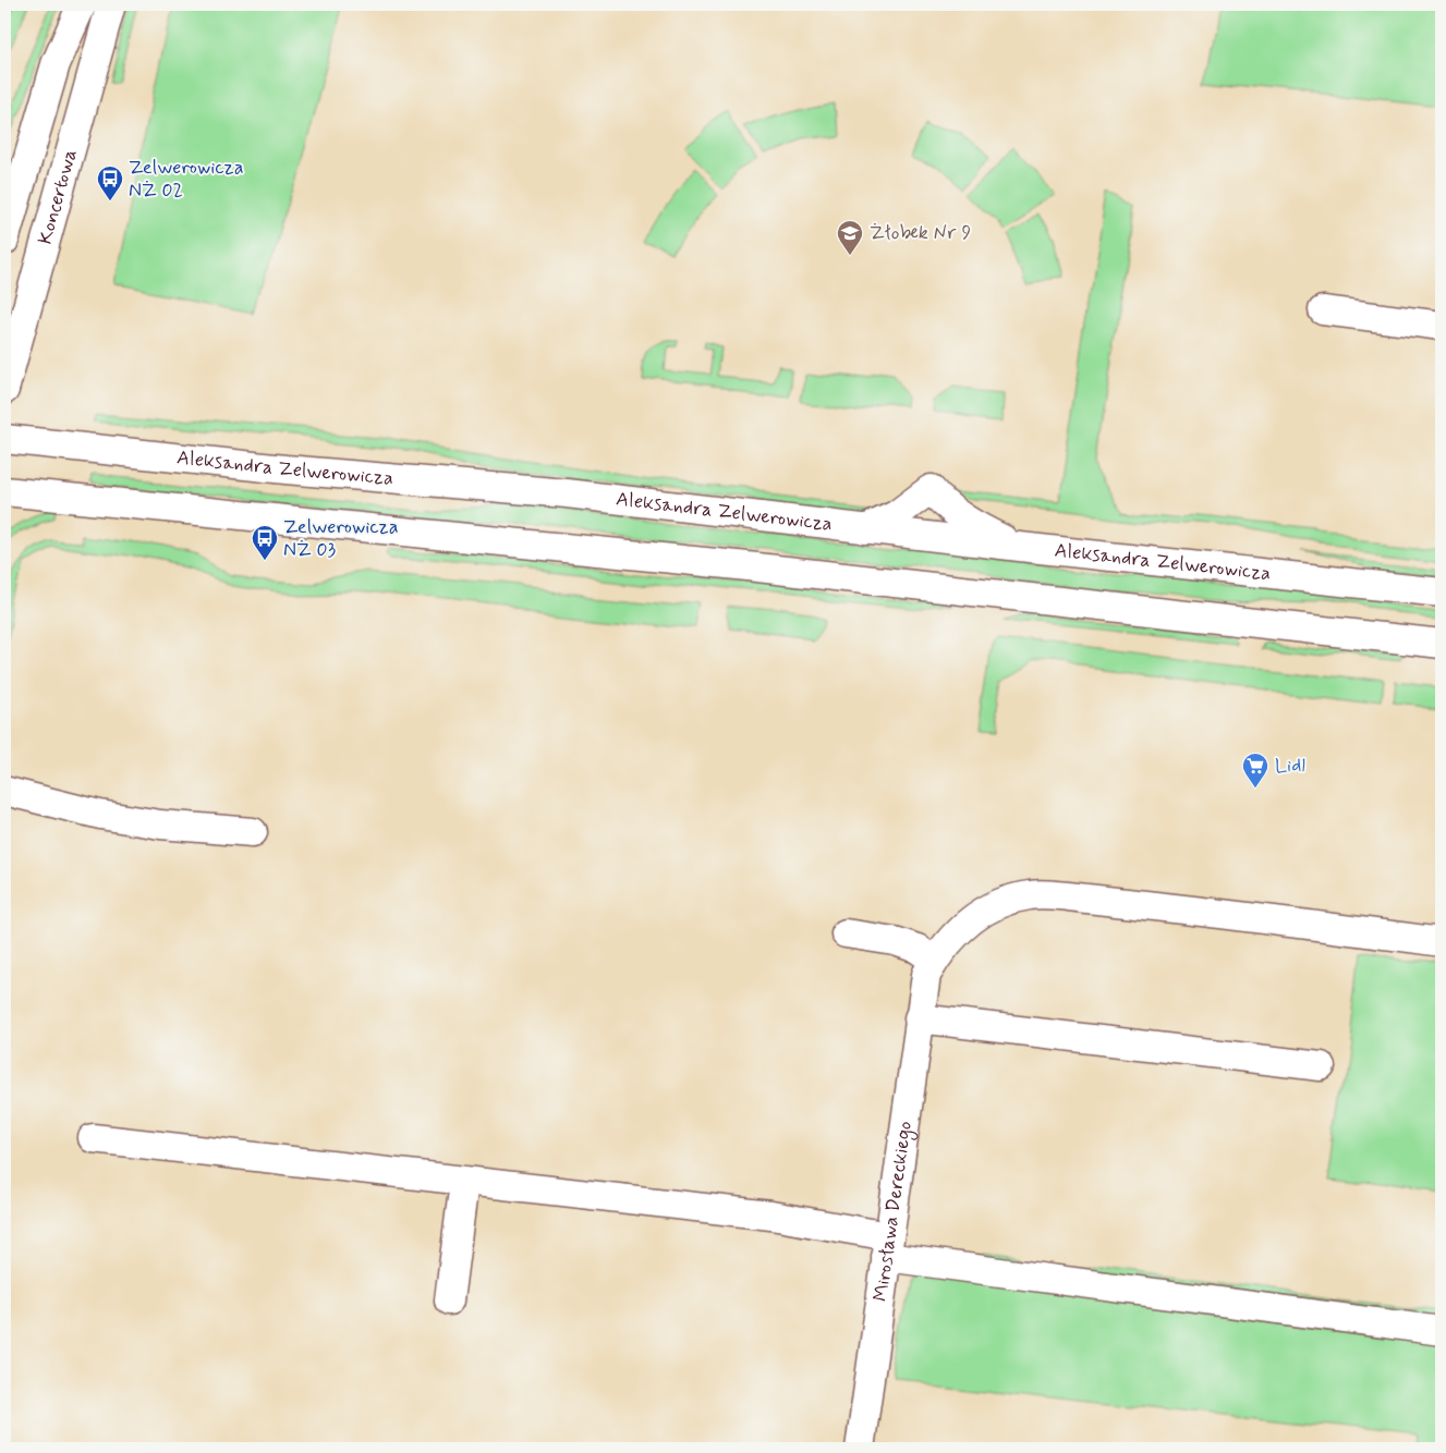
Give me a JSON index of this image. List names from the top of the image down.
{
  "streets": {
    "street": ["Koncertowa", "Aleksandra Zelwerowicza", "Mirosława Dereckiego"]
  },
  "places": {
    "bus stop": ["Zelwerowicza NŻ 02", "Zelwerowicza NŻ 03"],
    "school or university": ["Żłobek Nr 9"],
    "supermarket": ["Lidl"]
  }
}
